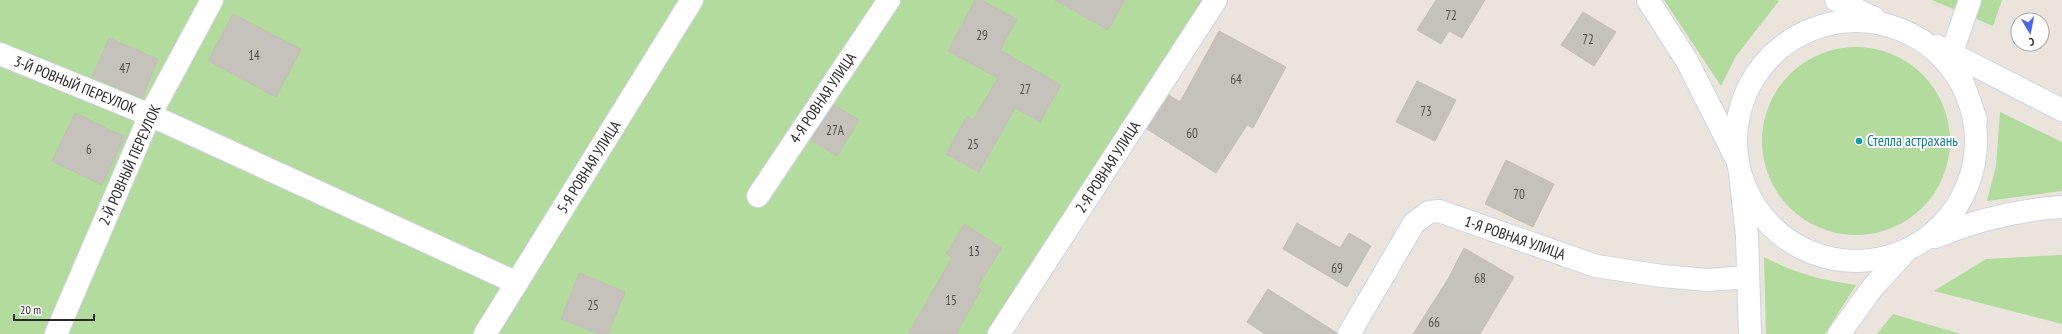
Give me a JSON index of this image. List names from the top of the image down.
{
  "streets": {
    "street": [
      "3-Й РОВНЫЙ ПЕРЕУЛОК",
      "4-Я РОВНАЯ УЛИЦА",
      "2-Й РОВНЫЙ ПЕРЕУЛОК",
      "5-Я РОВНАЯ УЛИЦА",
      "2-Я РОВНАЯ УЛИЦА",
      "1-Я РОВНАЯ УЛИЦА"
    ]
  },
  "crossings": [
    ["3-Й РОВНЫЙ ПЕРЕУЛОК", "2-Й РОВНЫЙ ПЕРЕУЛОК"],
    ["3-Й РОВНЫЙ ПЕРЕУЛОК", "5-Я РОВНАЯ УЛИЦА"]
  ],
  "places": ["Стелла астрахань"],
  "house_numbers": [
    "72",
    "29",
    "72",
    "14",
    "47",
    "64",
    "27",
    "73",
    "27А",
    "60",
    "25",
    "6",
    "70",
    "13",
    "69",
    "68",
    "15",
    "25",
    "66"
  ],
  "scale_bar": "20 m",
  "north": "bottom"
}
